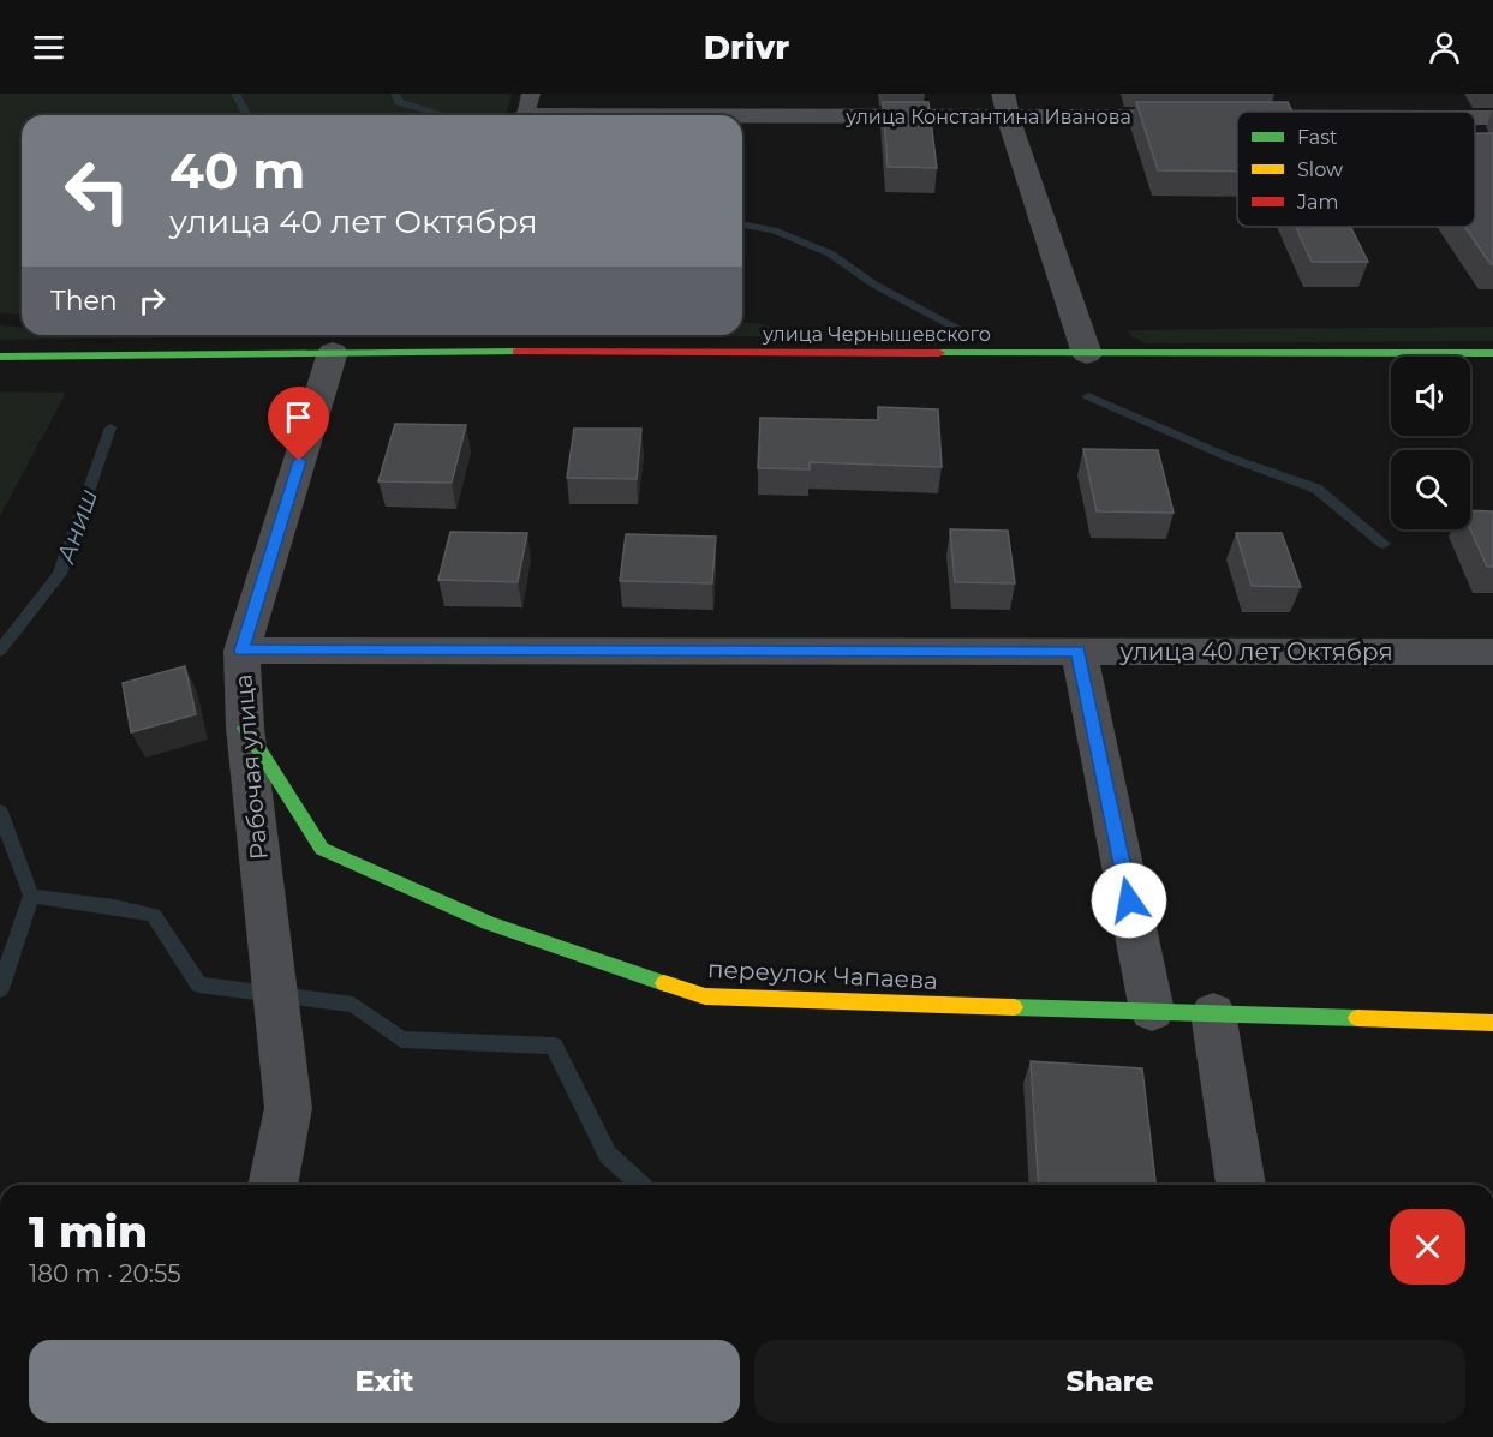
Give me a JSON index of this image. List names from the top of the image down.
{
  "streets": {
    "street": [
      "улица Константина Иванова",
      "улица Чернышевского",
      "улица 40 лет Октября",
      "Рабочая улица",
      "переулок Чапаева"
    ]
  },
  "crossings": [
    ["улица Чернышевского", "Рабочая улица"],
    ["улица 40 лет Октября", "Рабочая улица"],
    ["Рабочая улица", "переулок Чапаева"]
  ],
  "water": ["Аниш"],
  "legend": ["Fast", "Slow", "Jam"],
  "page": {
    "header": "Drivr",
    "turn": ["40 m", "улица 40 лет Октября"],
    "then": "Then",
    "heading": ["1 min", "180 m · 20:55"],
    "buttons": ["Exit", "Share"]
  }
}
